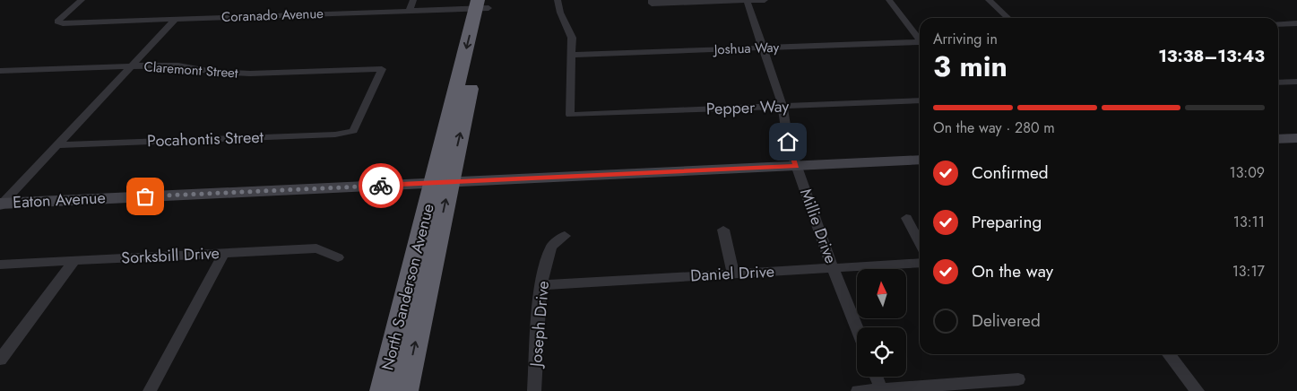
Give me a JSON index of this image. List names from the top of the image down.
{
  "streets": {
    "highway": ["North Sanderson Avenue"],
    "street": [
      "Coranado Avenue",
      "Joshua Way",
      "Claremont Street",
      "Pepper Way",
      "Pocahontis Street",
      "Eaton Avenue",
      "Millie Drive",
      "Sorksbill Drive",
      "Daniel Drive",
      "Joseph Drive"
    ]
  },
  "crossings": [
    ["Coranado Avenue", "North Sanderson Avenue"],
    ["Joshua Way", "Pepper Way"],
    ["Joshua Way", "Millie Drive"],
    ["Claremont Street", "Pocahontis Street"],
    ["Pepper Way", "Millie Drive"],
    ["Eaton Avenue", "Millie Drive"],
    ["Eaton Avenue", "North Sanderson Avenue"],
    ["Millie Drive", "Daniel Drive"],
    ["Daniel Drive", "Joseph Drive"]
  ],
  "north": "top",
  "page": {
    "heading": ["3 min", "Arriving in", "13:38–13:43"],
    "bar": "On the way · 280 m",
    "list": [
      ["Confirmed", "13:09"],
      ["Preparing", "13:11"],
      ["On the way", "13:17"],
      "Delivered"
    ]
  }
}
